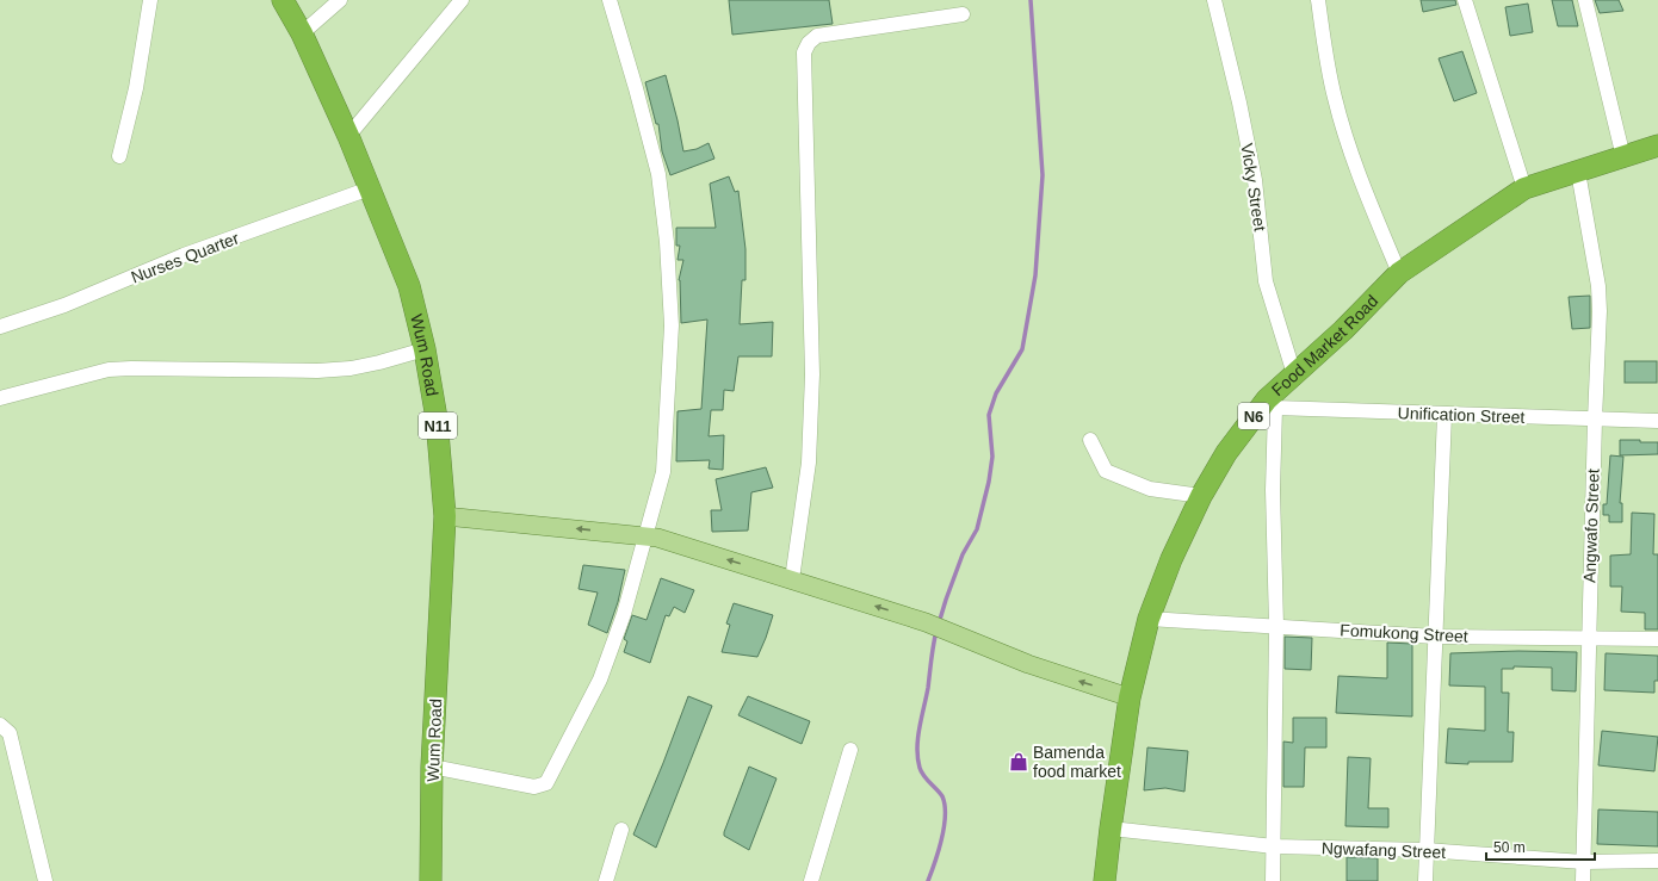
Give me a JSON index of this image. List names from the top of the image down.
{
  "streets": {
    "highway": [
      "Food Market Road",
      "Wum Road",
      "N6",
      "N11"
    ],
    "street": [
      "Vicky Street",
      "Nurses Quarter",
      "Unification Street",
      "Angwafo Street",
      "Fomukong Street",
      "Ngwafang Street"
    ]
  },
  "crossings": [
    ["Vicky Street", "Food Market Road"],
    ["Nurses Quarter", "Wum Road"],
    ["Food Market Road", "Unification Street"],
    ["Food Market Road", "Angwafo Street"],
    ["Food Market Road", "Fomukong Street"],
    ["Food Market Road", "Ngwafang Street"],
    ["Unification Street", "Angwafo Street"],
    ["Angwafo Street", "Fomukong Street"],
    ["Angwafo Street", "Ngwafang Street"]
  ],
  "places": {
    "shop": ["Bamenda food market"]
  },
  "scale_bar": "50 m"
}
